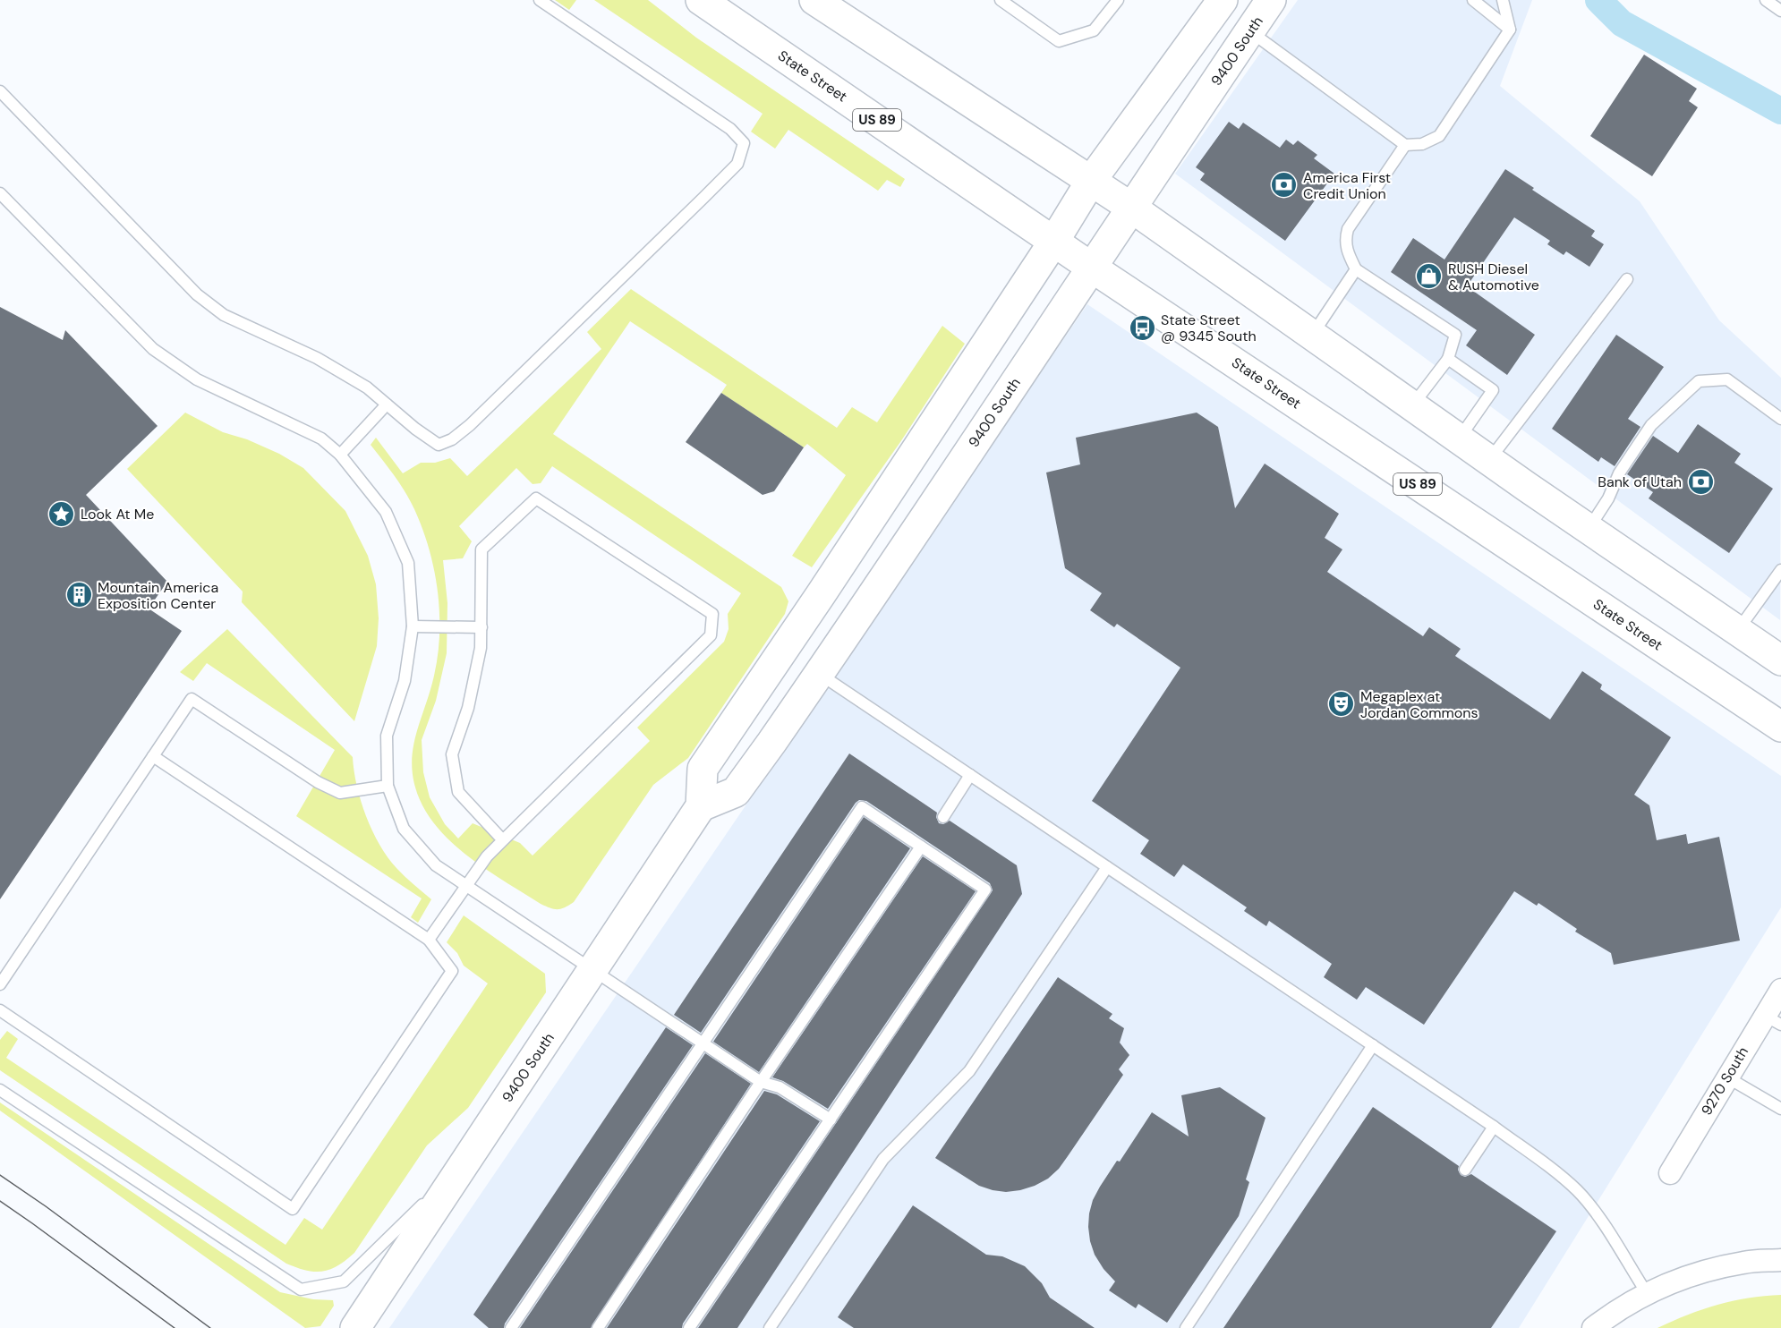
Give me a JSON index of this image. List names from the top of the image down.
{
  "streets": {
    "street": [
      "9400 South",
      "State Street",
      "US 89",
      "9270 South"
    ]
  },
  "crossings": [
    ["9400 South", "State Street"]
  ],
  "places": {
    "bank": ["America First Credit Union", "Bank of Utah"],
    "shop": ["RUSH Diesel & Automotive"],
    "bus stop": ["State Street @ 9345 South"],
    "place": ["Look At Me"],
    "building": ["Mountain America Exposition Center"],
    "theatre": ["Megaplex at Jordan Commons"]
  }
}
